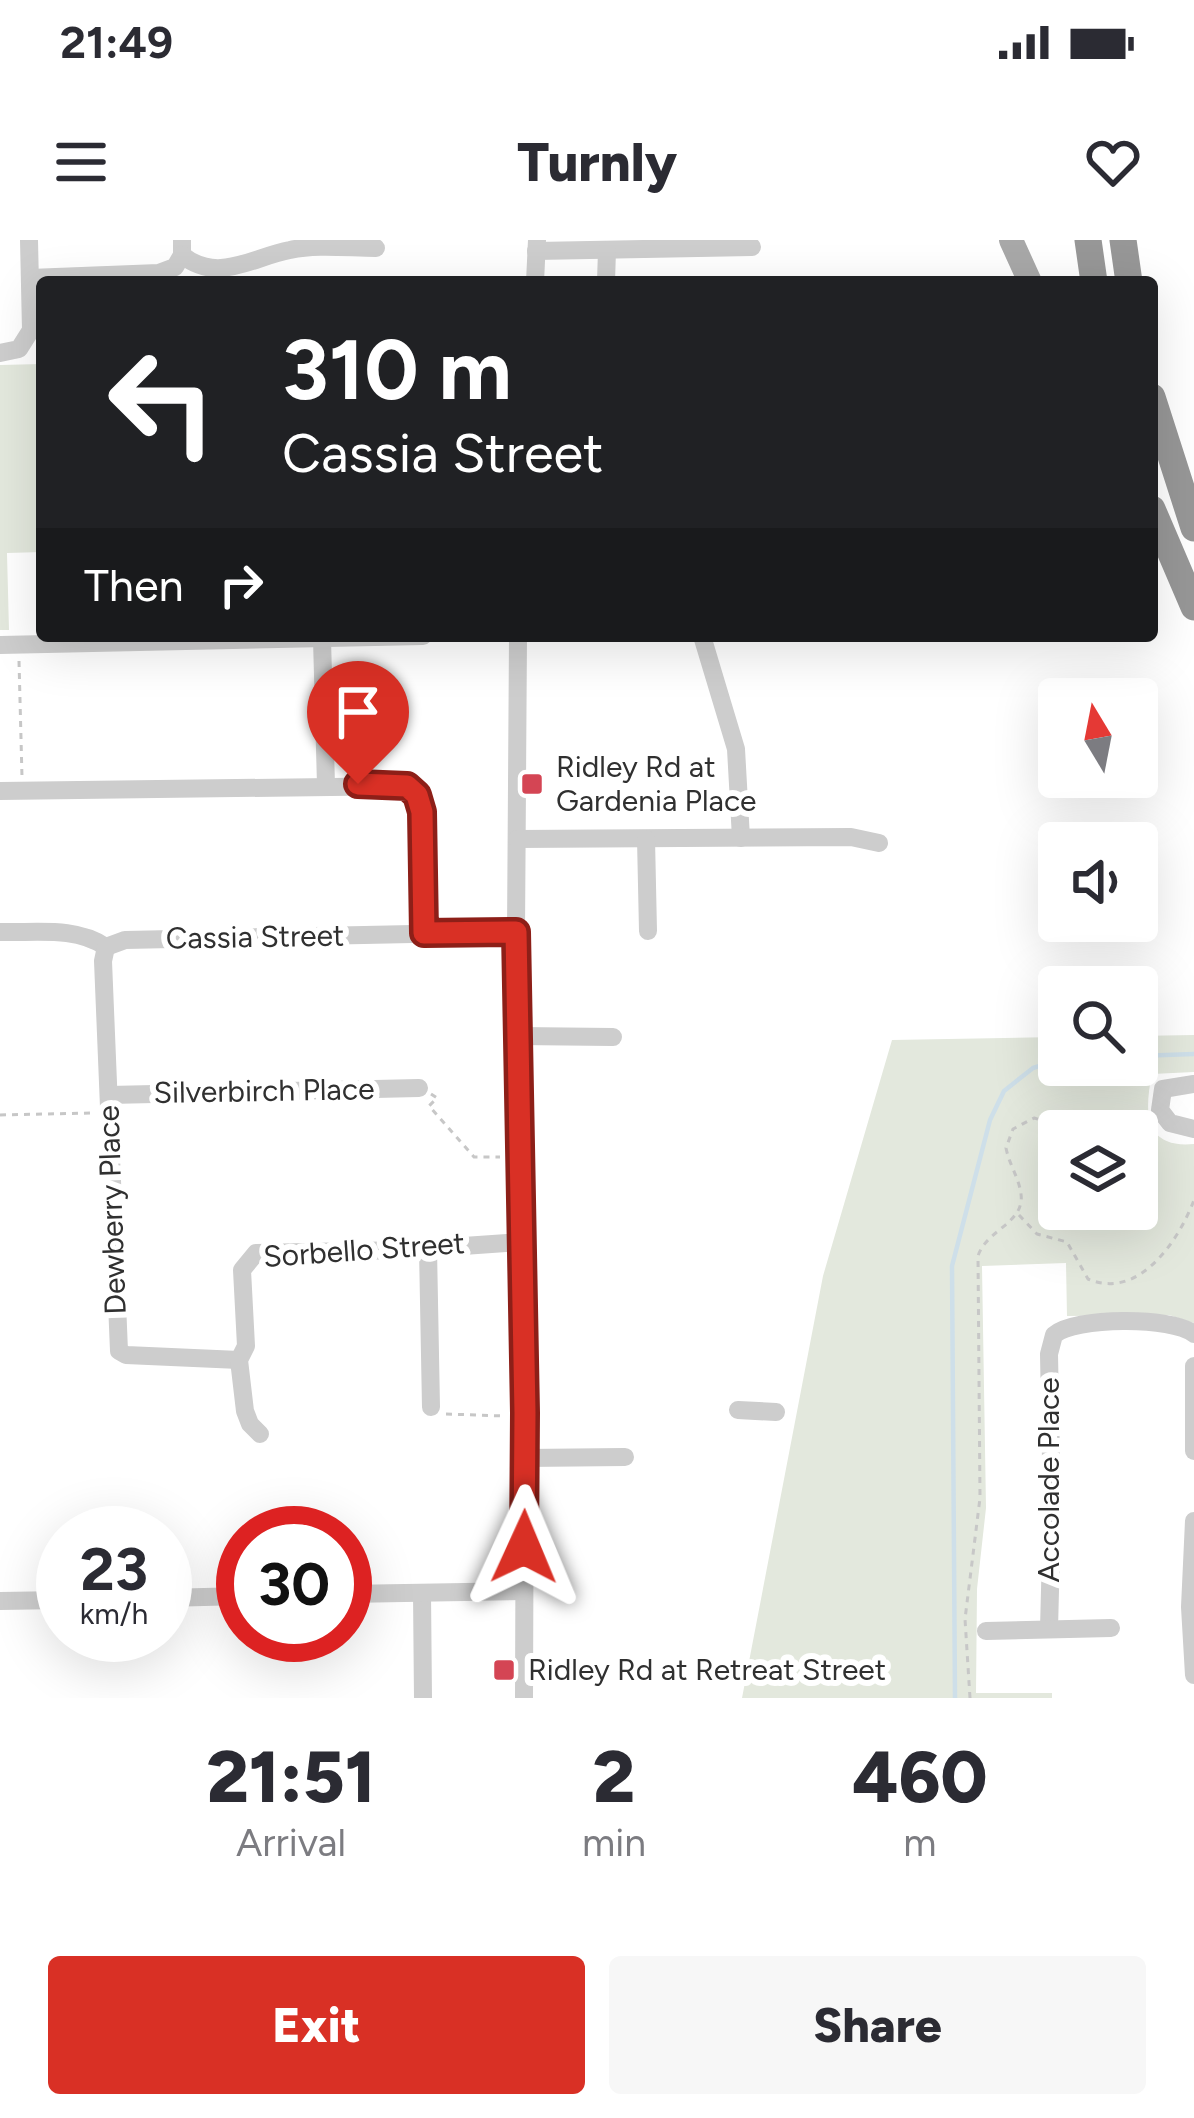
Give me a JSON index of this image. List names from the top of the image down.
{
  "streets": {
    "street": [
      "Cassia Street",
      "Silverbirch Place",
      "Dewberry Place",
      "Sorbello Street",
      "Accolade Place"
    ]
  },
  "crossings": [
    ["Cassia Street", "Dewberry Place"],
    ["Silverbirch Place", "Dewberry Place"],
    ["Dewberry Place", "Sorbello Street"]
  ],
  "places": {
    "transit": ["Ridley Rd at Gardenia Place", "Ridley Rd at Retreat Street"]
  },
  "north": "top",
  "page": {
    "status": "21:49",
    "header": "Turnly",
    "turn": ["310 m", "Cassia Street"],
    "then": "Then",
    "speed": "23 km/h",
    "limit": "30",
    "eta": [
      "21:51",
      "Arrival",
      "2",
      "min",
      "460",
      "m"
    ],
    "buttons": ["Exit", "Share"]
  }
}
